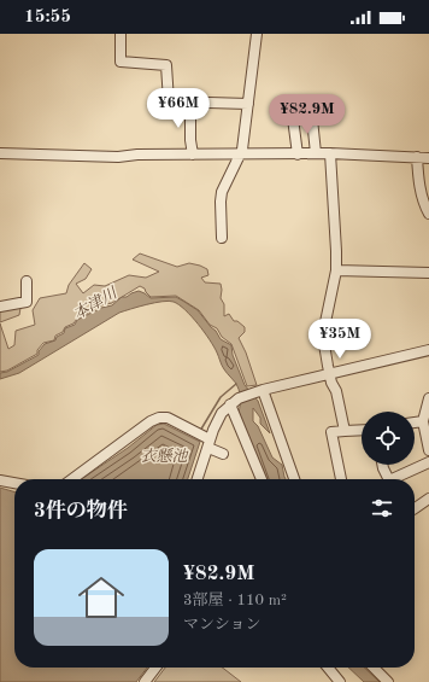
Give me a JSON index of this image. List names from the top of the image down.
{
  "water": ["本津川", "衣懸池"],
  "page": {
    "status": "15:55",
    "price": ["¥66M", "¥82.9M", "¥35M"],
    "heading": "3件の物件",
    "list": [
      {
        "name": "¥82.9M",
        "note": "3部屋 · 110 m² · マンション"
      }
    ]
  }
}
